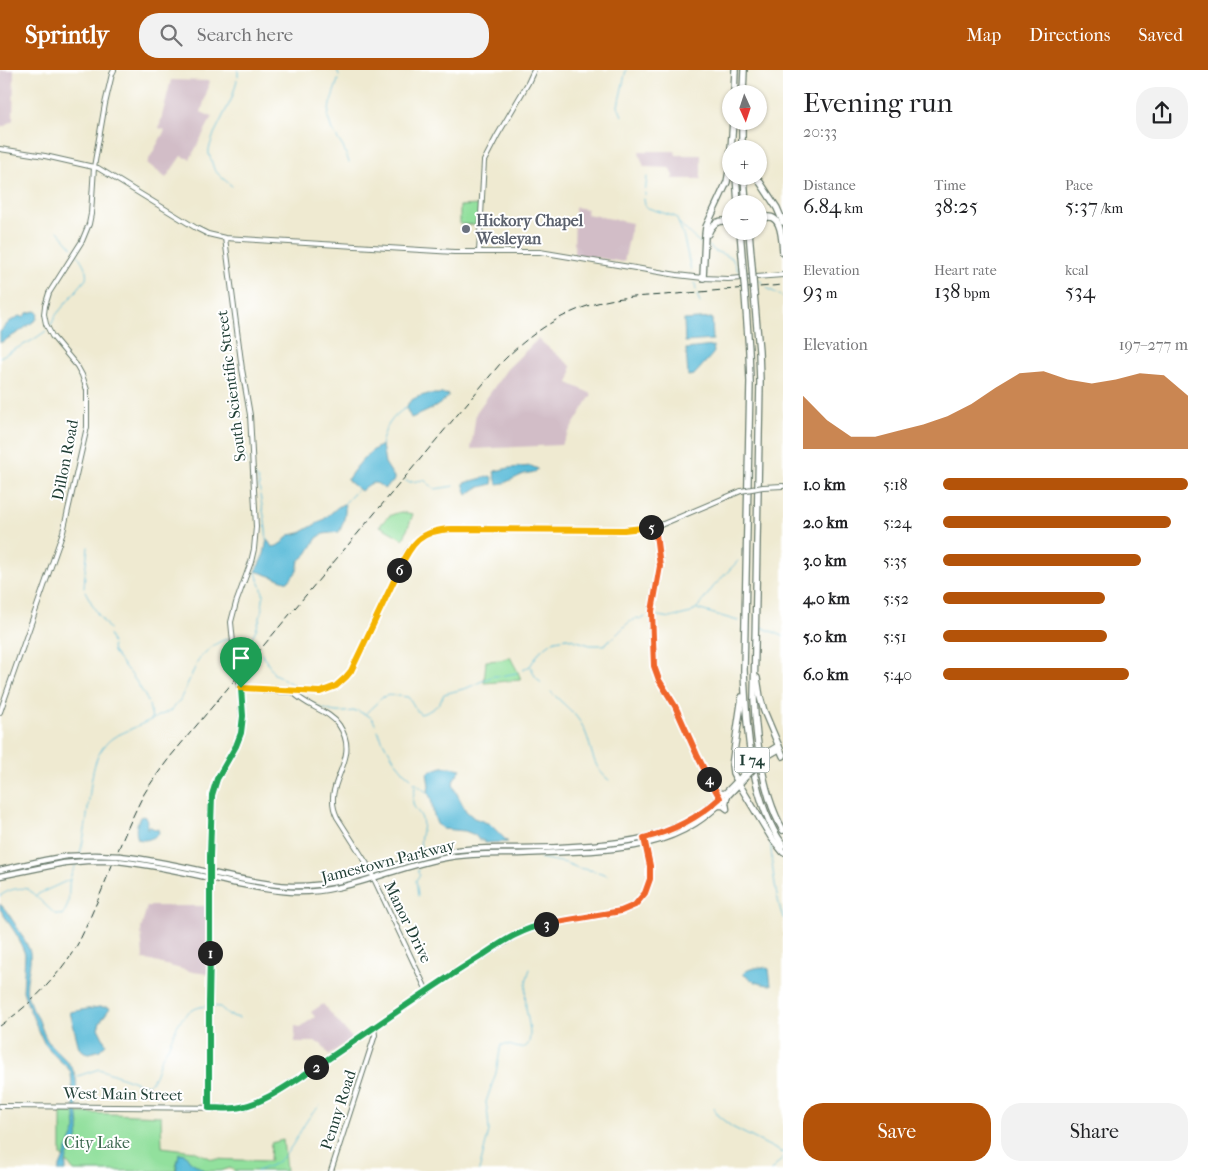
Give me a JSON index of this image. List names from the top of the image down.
{
  "streets": {
    "highway": ["I 74"],
    "main road": ["Jamestown Parkway"],
    "street": [
      "South Scientific Street",
      "Dillon Road",
      "Manor Drive",
      "West Main Street",
      "Penny Road"
    ]
  },
  "crossings": [
    ["South Scientific Street", "Jamestown Parkway"],
    ["South Scientific Street", "West Main Street"],
    ["Jamestown Parkway", "Manor Drive"],
    ["Jamestown Parkway", "West Main Street"],
    ["Manor Drive", "West Main Street"],
    ["West Main Street", "Penny Road"]
  ],
  "parks": ["City Lake"],
  "places": ["Hickory Chapel Wesleyan"],
  "north": "bottom",
  "page": {
    "header": "Sprintly",
    "search": "Search here",
    "nav": ["Map", "Directions", "Saved"],
    "heading": ["Evening run", "20:33"],
    "map_buttons": ["+", "−"],
    "stats": [
      ["Distance", "6.84 km"],
      ["Time", "38:25"],
      ["Pace", "5:37 /km"],
      ["Elevation", "93 m"],
      ["Heart rate", "138 bpm"],
      ["kcal", "534"]
    ],
    "chart": ["Elevation", "197–277 m"],
    "list": [
      {
        "name": "1.0 km",
        "note": "5:18"
      },
      {
        "name": "2.0 km",
        "note": "5:24"
      },
      {
        "name": "3.0 km",
        "note": "5:35"
      },
      {
        "name": "4.0 km",
        "note": "5:52"
      },
      {
        "name": "5.0 km",
        "note": "5:51"
      },
      {
        "name": "6.0 km",
        "note": "5:40"
      }
    ],
    "pins": [
      "5",
      "6",
      "4",
      "3",
      "1",
      "2"
    ],
    "buttons": ["Save", "Share"]
  }
}
